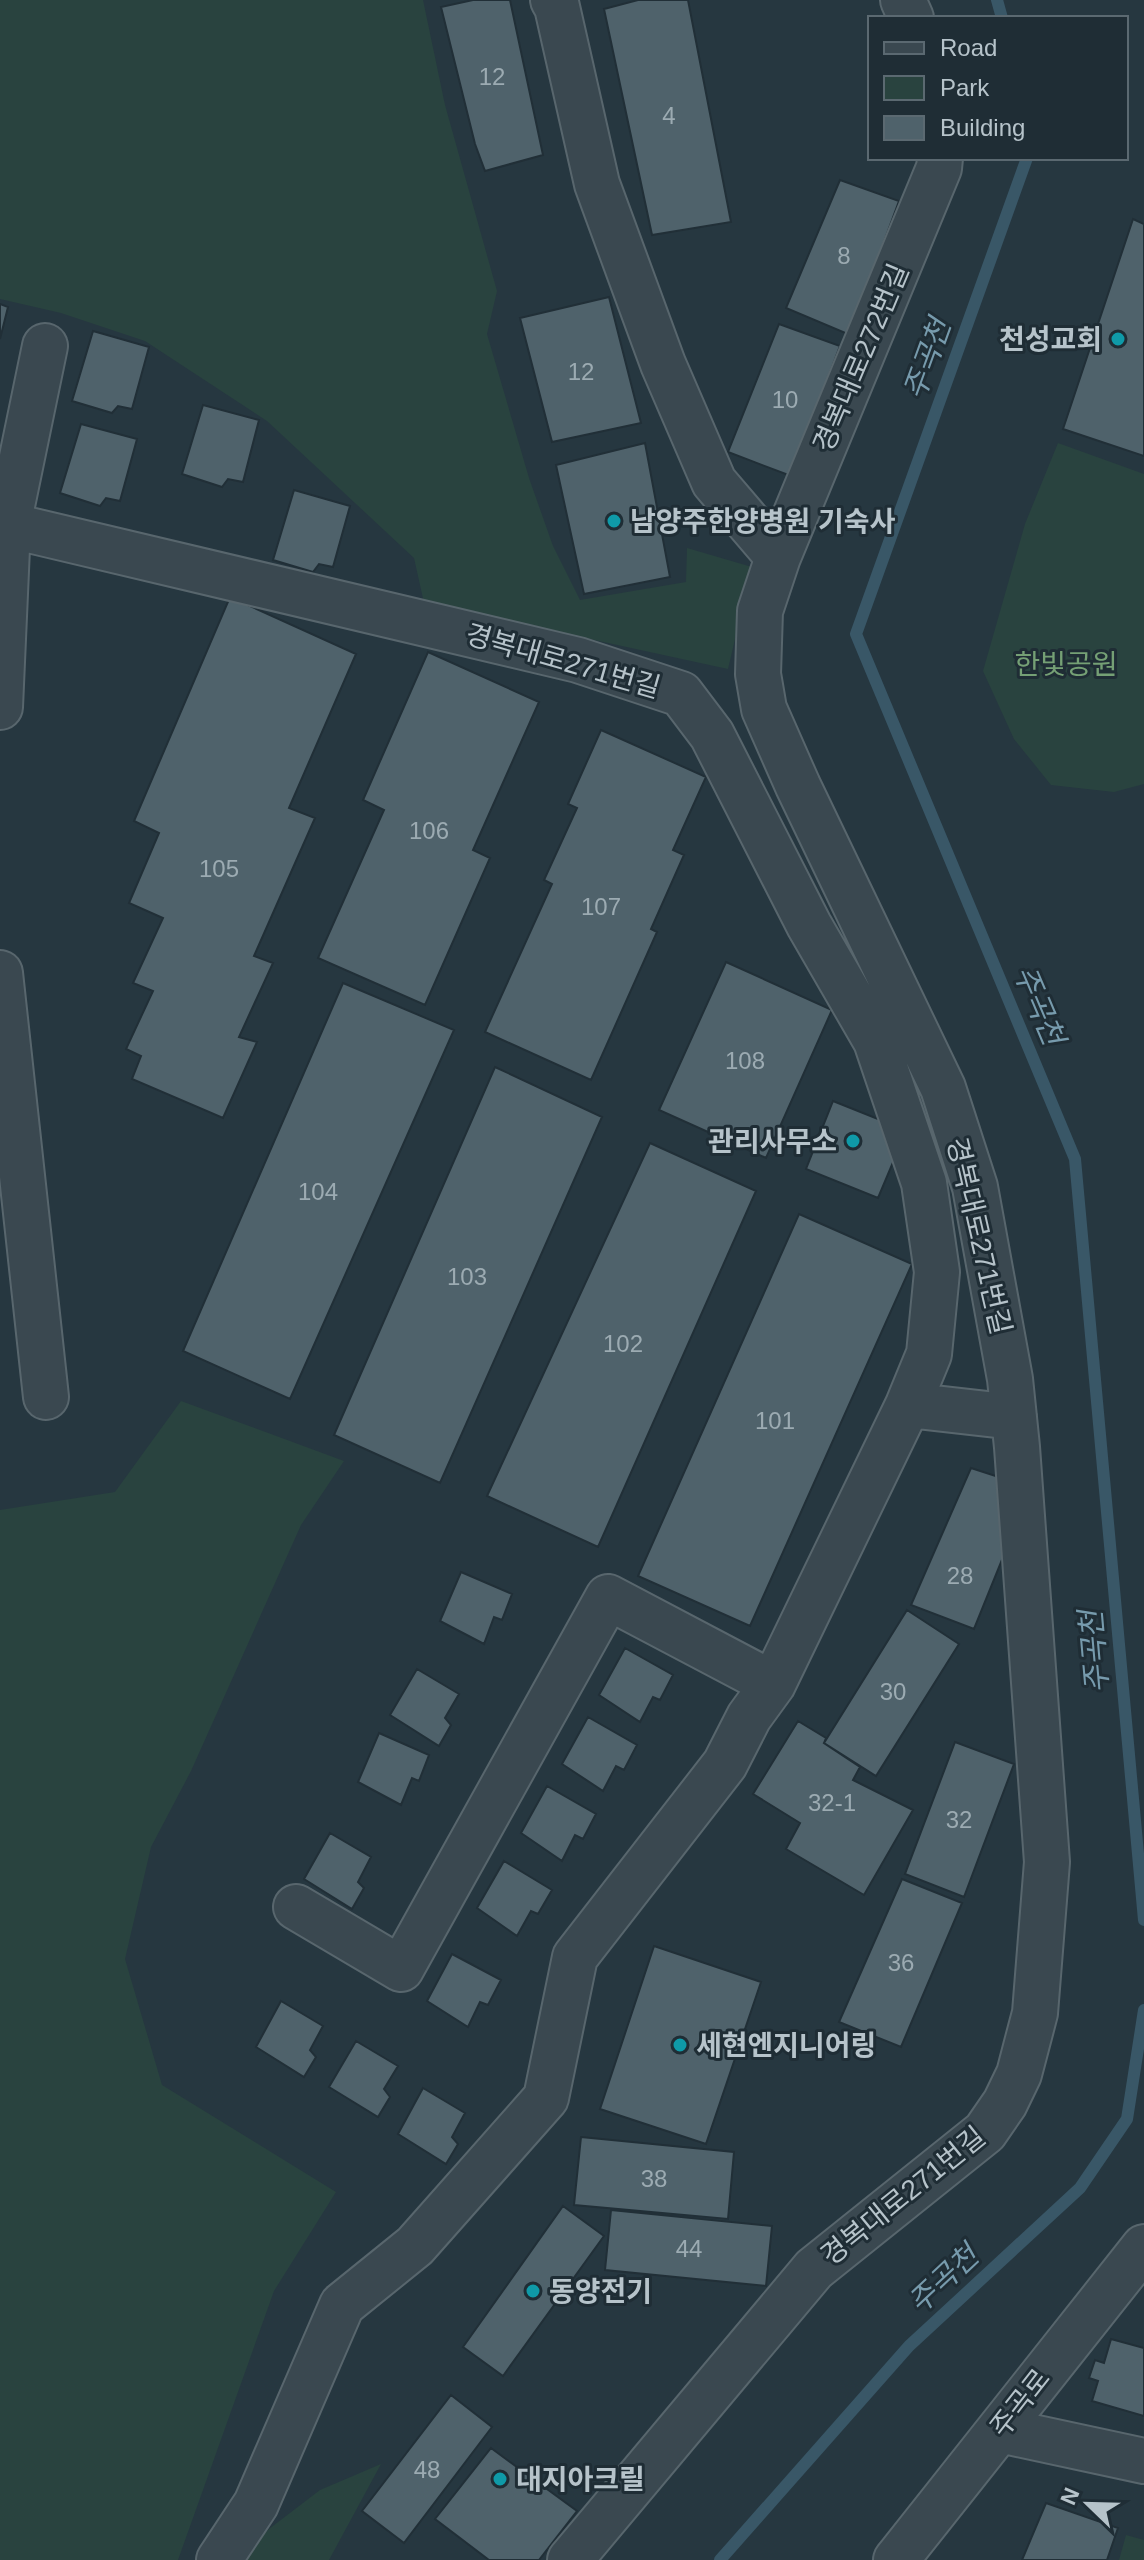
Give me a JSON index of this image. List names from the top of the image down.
{
  "streets": {
    "street": ["경복대로272번길", "경복대로271번길", "주곡로"]
  },
  "crossings": [
    ["경복대로272번길", "경복대로271번길"]
  ],
  "water": ["주곡천"],
  "parks": ["한빛공원"],
  "places": [
    "천성교회",
    "남양주한양병원 기숙사",
    "관리사무소",
    "세현엔지니어링",
    "동양전기",
    "대지아크릴"
  ],
  "house_numbers": [
    "12",
    "4",
    "8",
    "12",
    "10",
    "106",
    "105",
    "107",
    "108",
    "104",
    "103",
    "102",
    "101",
    "28",
    "30",
    "32-1",
    "32",
    "36",
    "38",
    "44",
    "48"
  ],
  "legend": ["Road", "Park", "Building"],
  "north": "top left"
}
